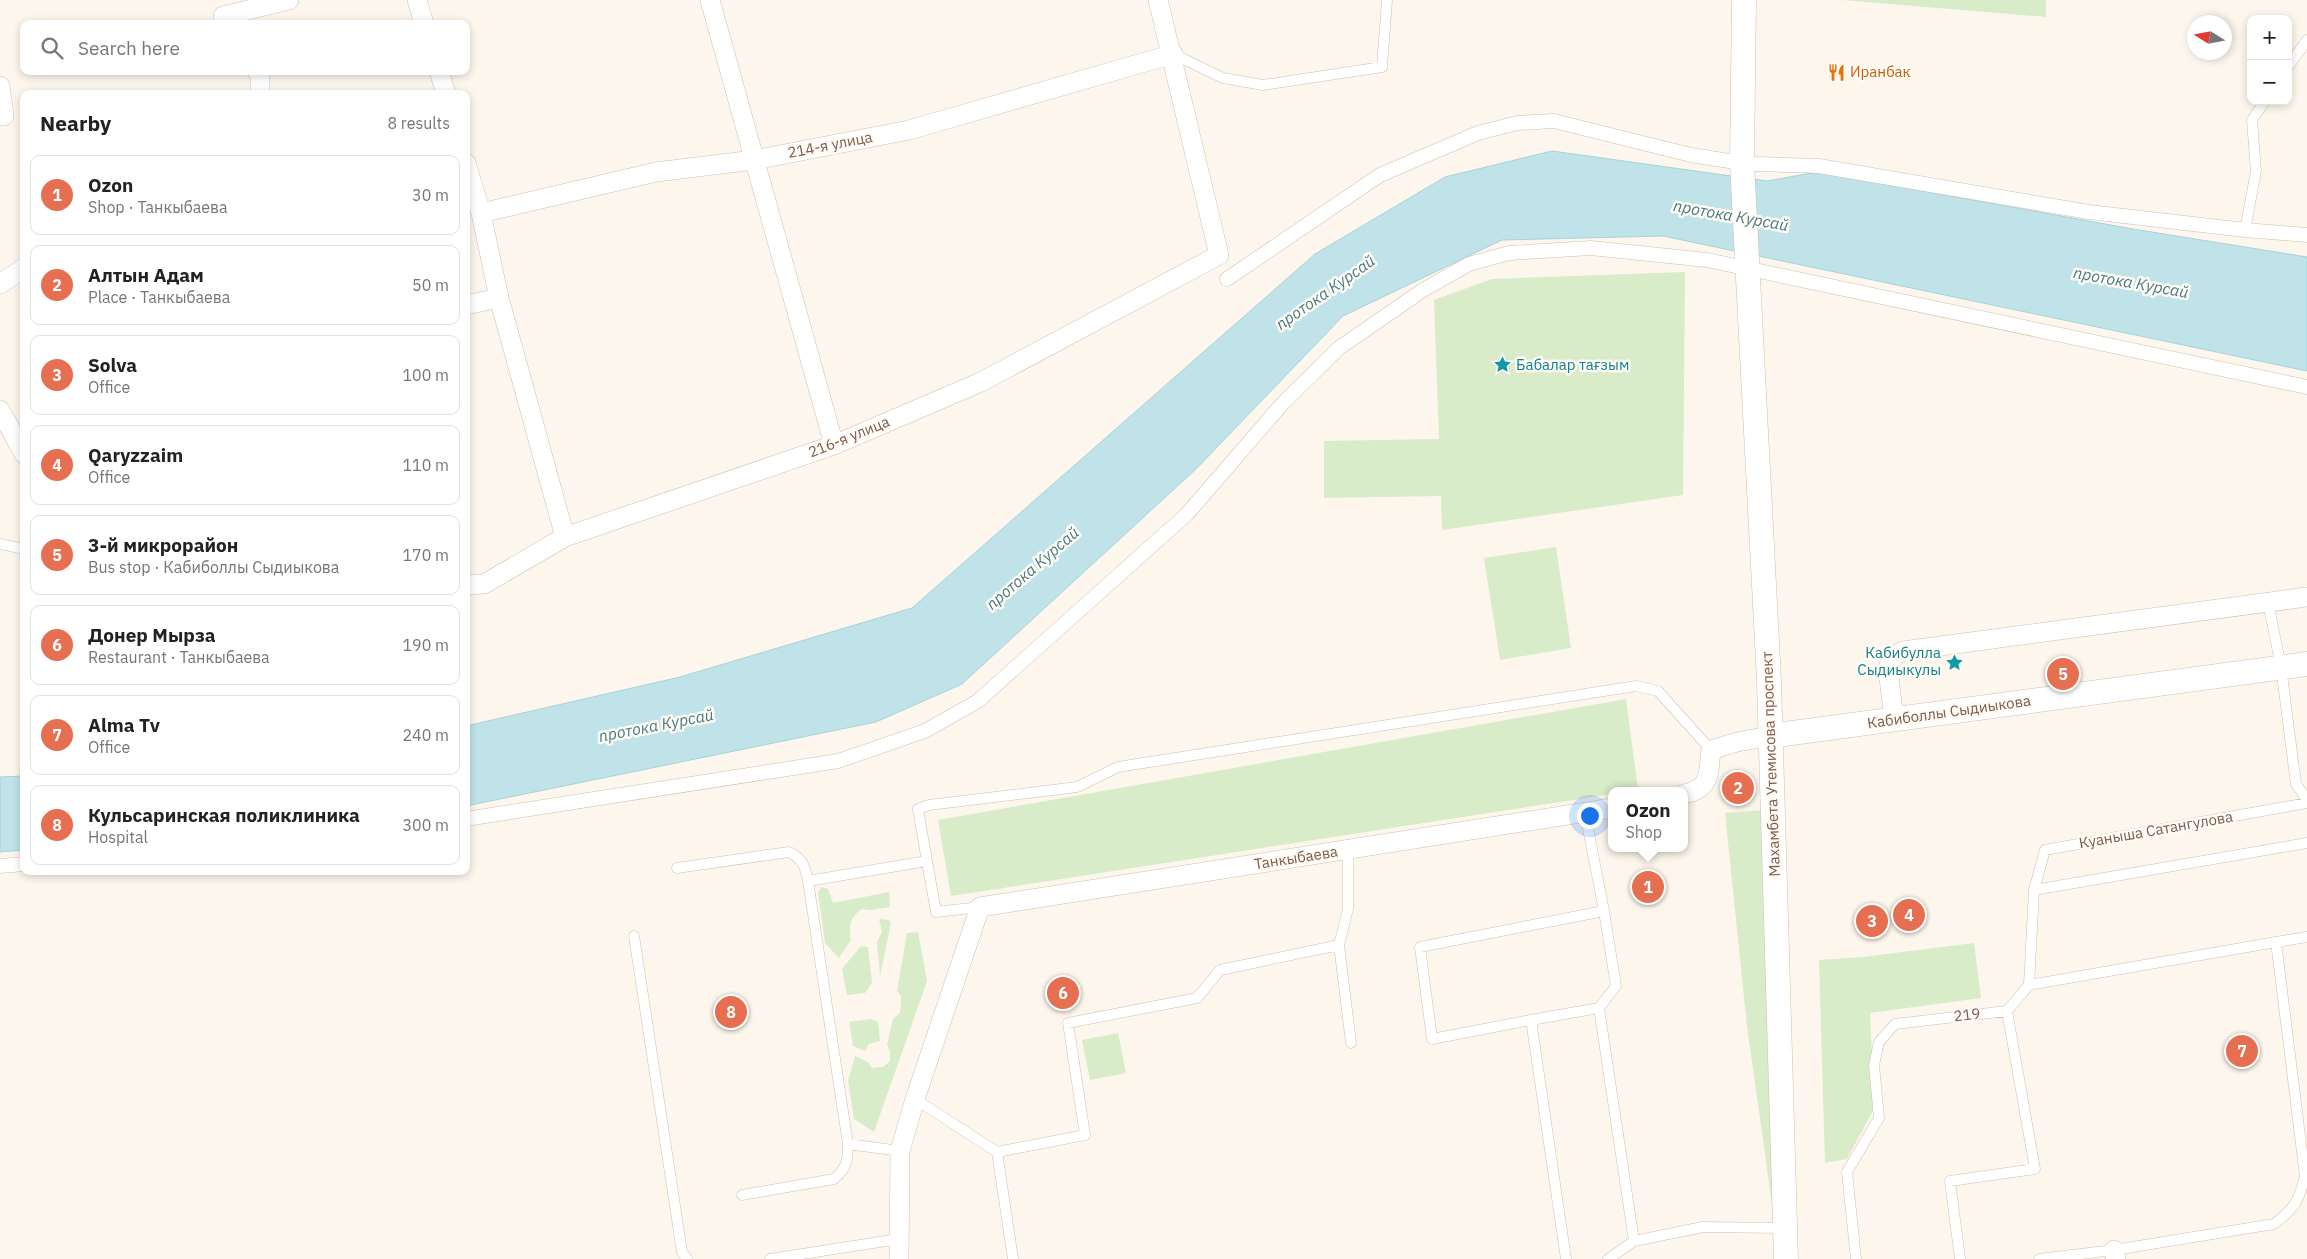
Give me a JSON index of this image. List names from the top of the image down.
{
  "streets": {
    "street": [
      "214-я улица",
      "216-я улица",
      "Кабиболлы Сыдиыкова",
      "Махамбета Утемисова проспект",
      "Танкыбаева"
    ],
    "lane": ["Куаныша Сатангулова", "219"]
  },
  "crossings": [
    ["214-я улица", "216-я улица"],
    ["Кабиболлы Сыдиыкова", "Махамбета Утемисова проспект"]
  ],
  "water": ["протока Курсай"],
  "places": {
    "restaurant": ["Иранбак"],
    "place": ["Бабалар тағзым", "Кабибулла Сыдиыкулы"]
  },
  "north": "left",
  "page": {
    "map_buttons": ["+", "−"],
    "search": "Search here",
    "heading": ["Nearby", "8 results"],
    "list": [
      {
        "mark": "1",
        "name": "Ozon",
        "note": "Shop · Танкыбаева",
        "value": "30 m"
      },
      {
        "mark": "2",
        "name": "Алтын Адам",
        "note": "Place · Танкыбаева",
        "value": "50 m"
      },
      {
        "mark": "3",
        "name": "Solva",
        "note": "Office",
        "value": "100 m"
      },
      {
        "mark": "4",
        "name": "Qaryzzaim",
        "note": "Office",
        "value": "110 m"
      },
      {
        "mark": "5",
        "name": "3-й микрорайон",
        "note": "Bus stop · Кабиболлы Сыдиыкова",
        "value": "170 m"
      },
      {
        "mark": "6",
        "name": "Донер Мырза",
        "note": "Restaurant · Танкыбаева",
        "value": "190 m"
      },
      {
        "mark": "7",
        "name": "Alma Tv",
        "note": "Office",
        "value": "240 m"
      },
      {
        "mark": "8",
        "name": "Кульсаринская поликлиника",
        "note": "Hospital",
        "value": "300 m"
      }
    ],
    "pins": [
      "5",
      "2",
      "1",
      "4",
      "3",
      "6",
      "8",
      "7"
    ],
    "popup": ["Ozon", "Shop"]
  }
}
